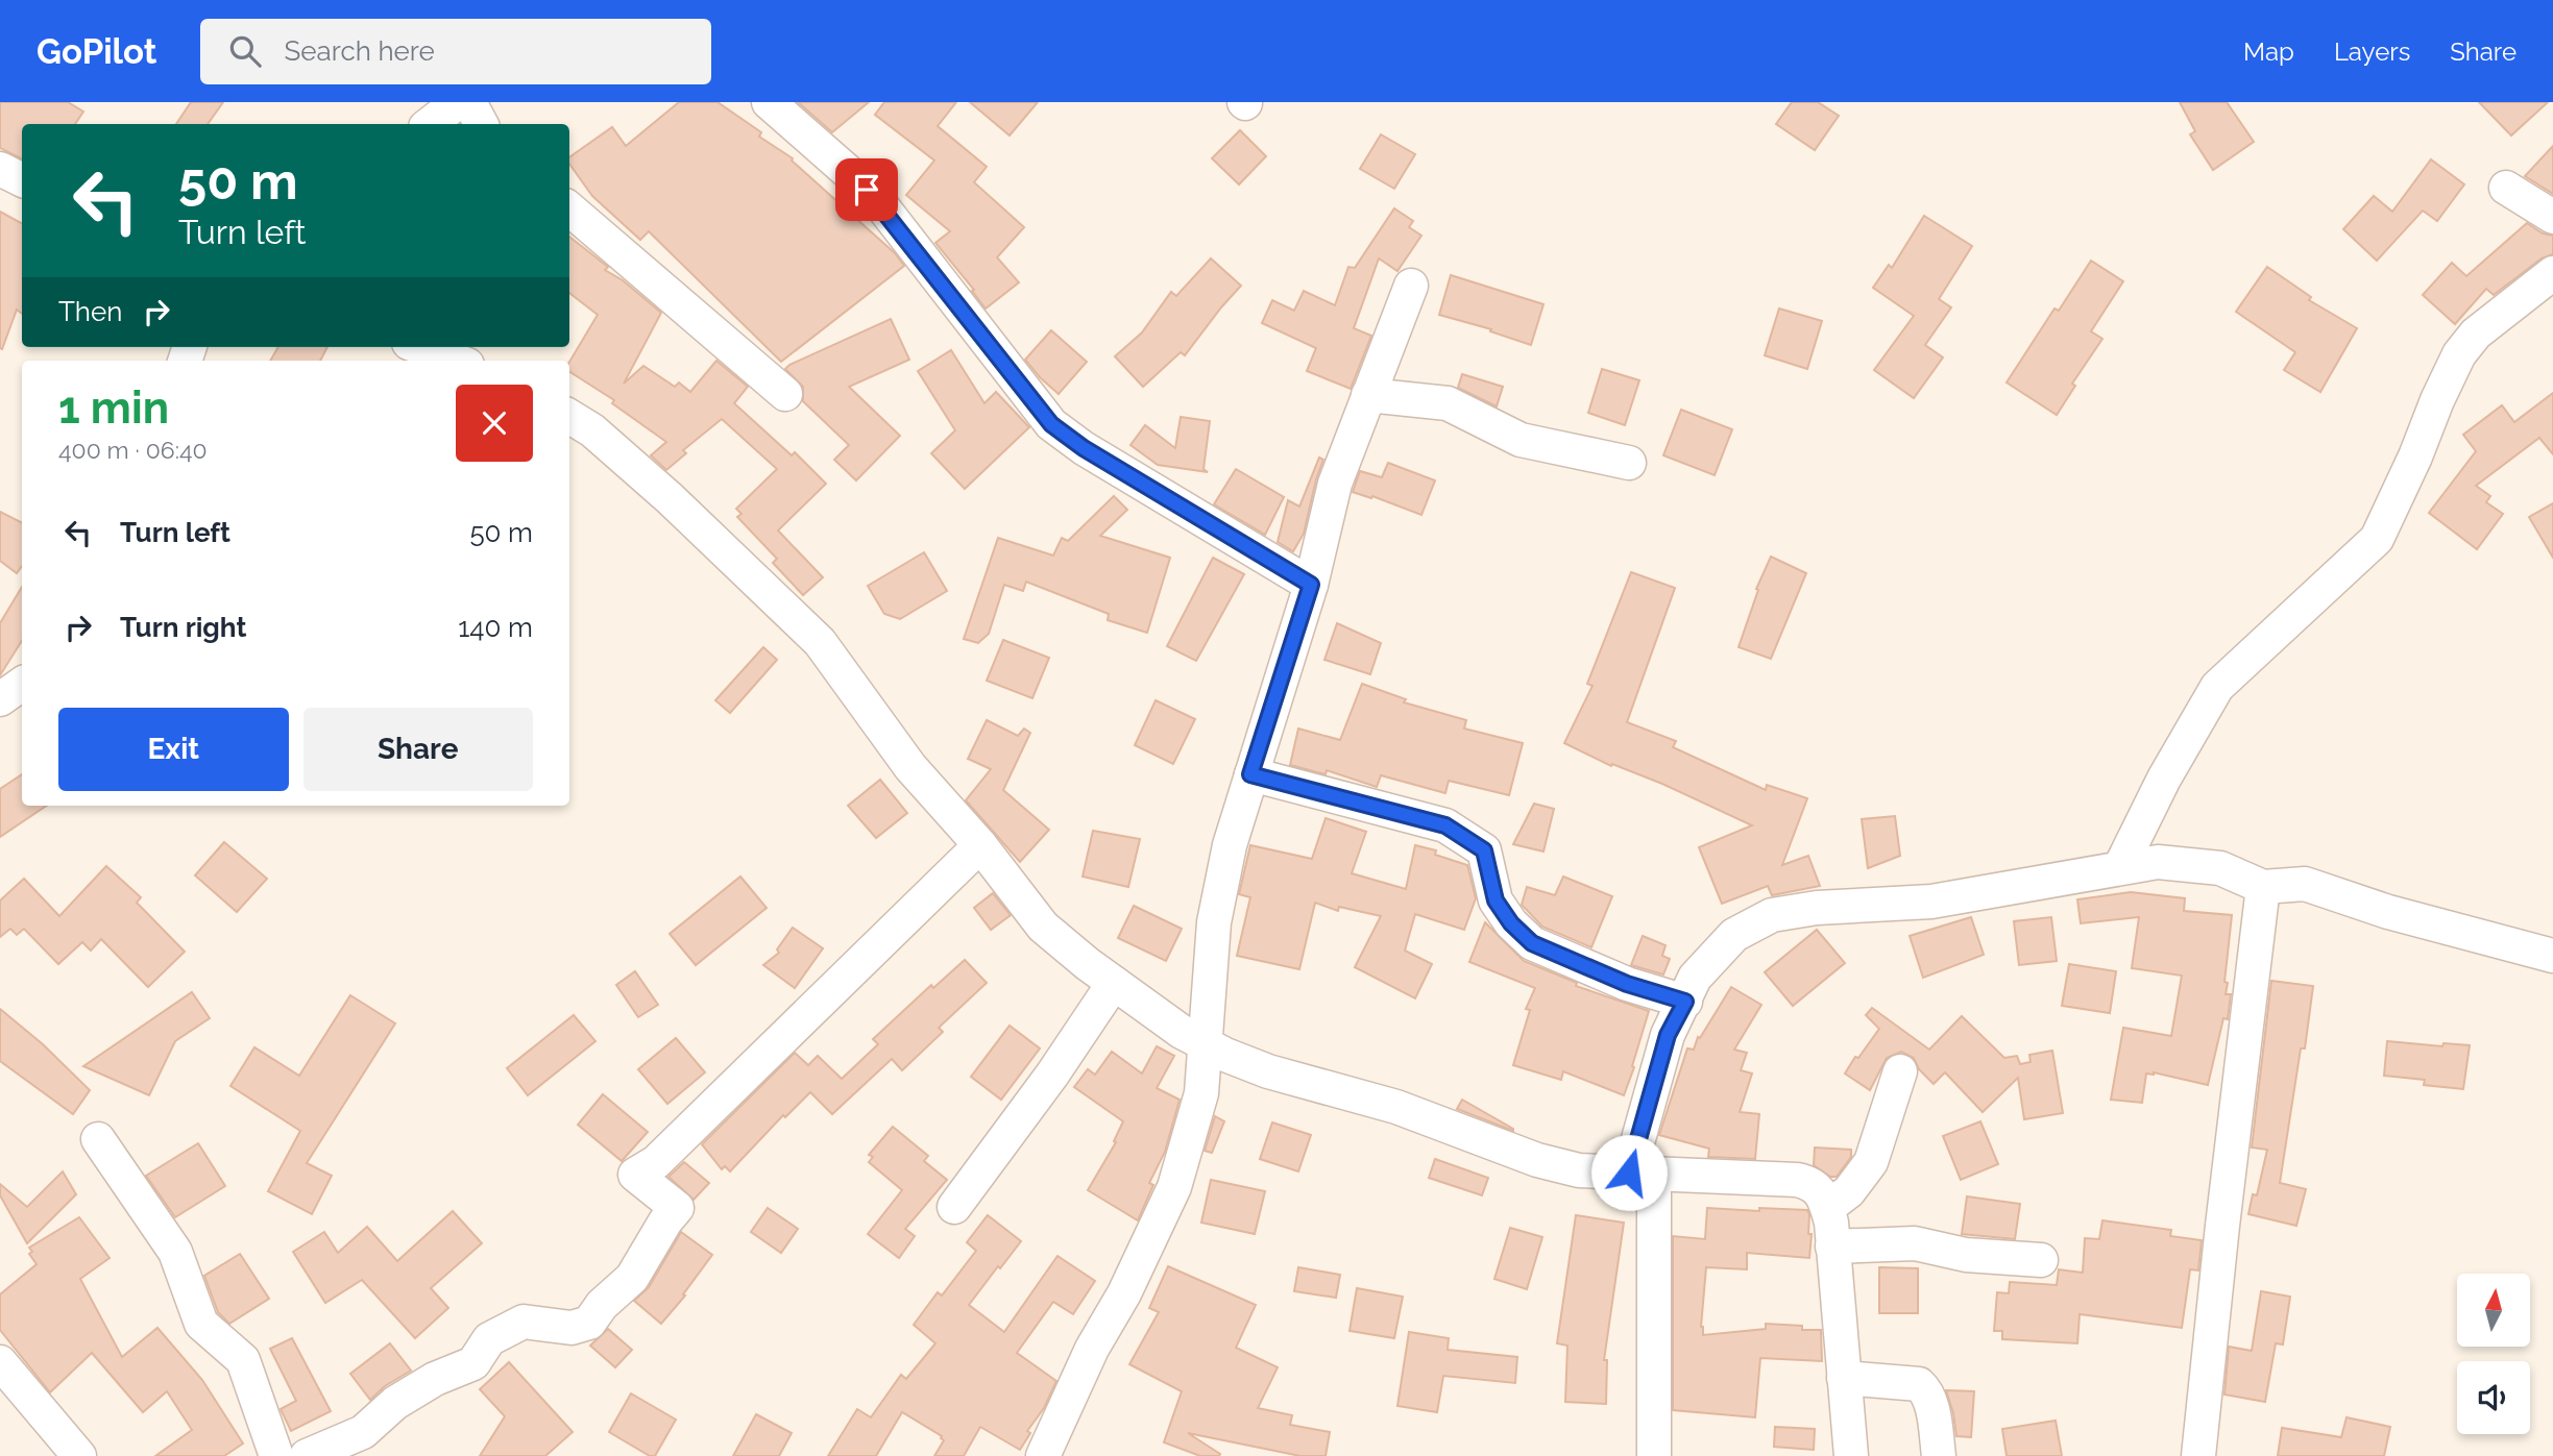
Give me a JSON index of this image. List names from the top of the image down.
{
  "north": "top",
  "page": {
    "header": "GoPilot",
    "search": "Search here",
    "nav": ["Map", "Layers", "Share"],
    "turn": ["50 m", "Turn left"],
    "then": "Then",
    "heading": ["1 min", "400 m · 06:40"],
    "list": [
      {
        "name": "Turn left",
        "value": "50 m"
      },
      {
        "name": "Turn right",
        "value": "140 m"
      }
    ],
    "buttons": ["Exit", "Share"]
  }
}
